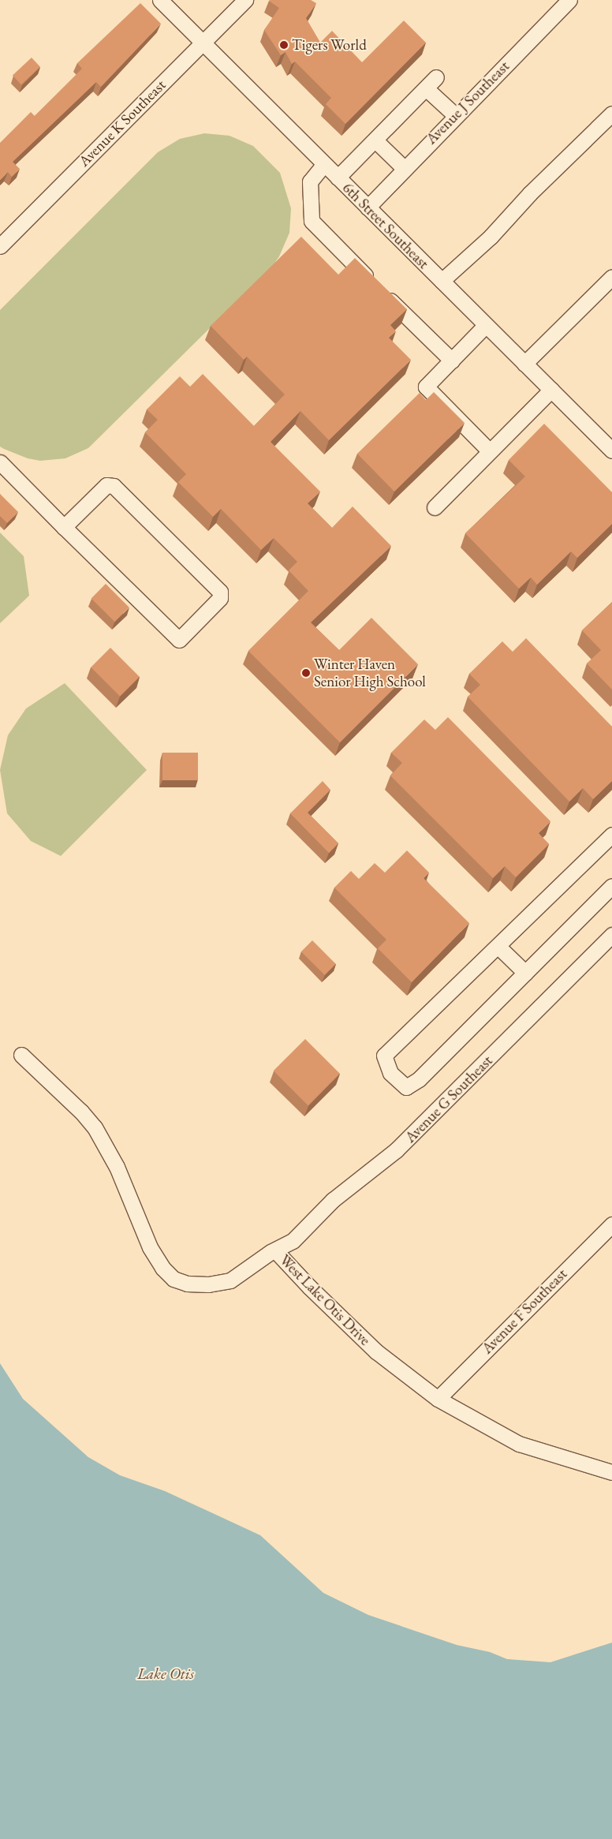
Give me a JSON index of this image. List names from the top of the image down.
{
  "streets": {
    "street": [
      "Avenue J Southeast",
      "Avenue K Southeast",
      "6th Street Southeast",
      "Avenue G Southeast",
      "West Lake Otis Drive",
      "Avenue F Southeast"
    ]
  },
  "crossings": [
    ["Avenue J Southeast", "6th Street Southeast"],
    ["Avenue K Southeast", "6th Street Southeast"],
    ["Avenue G Southeast", "West Lake Otis Drive"],
    ["West Lake Otis Drive", "Avenue F Southeast"]
  ],
  "water": ["Lake Otis"],
  "places": ["Tigers World", "Winter Haven Senior High School"]
}
